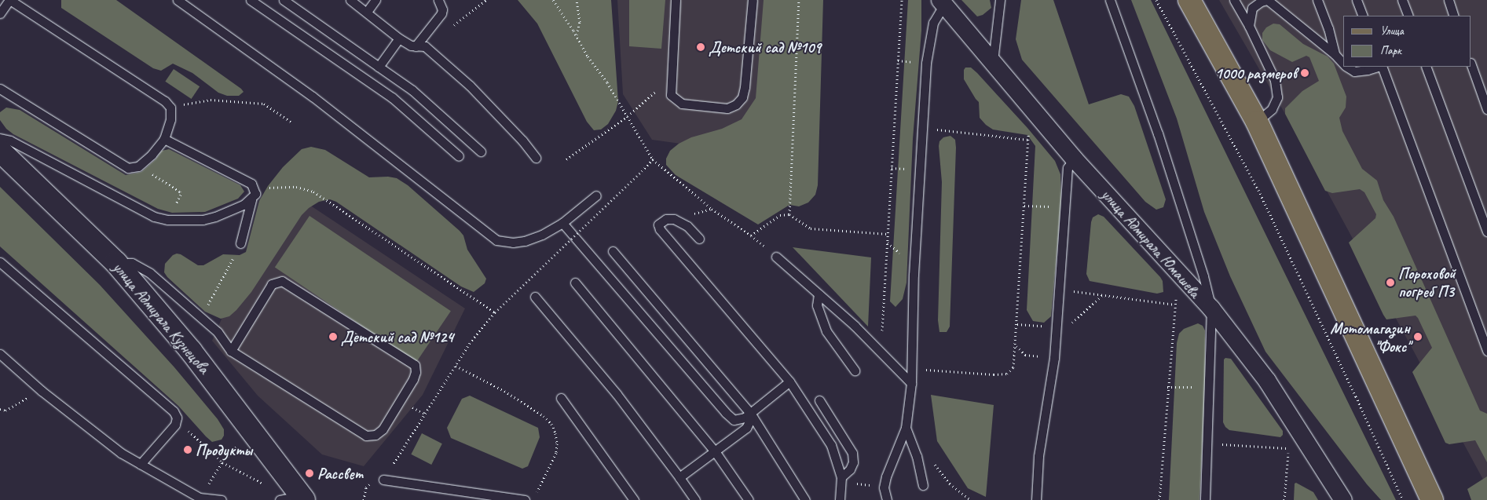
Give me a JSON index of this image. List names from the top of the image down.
{
  "streets": {
    "main road": ["улица Адмирала Кузнецова"],
    "street": ["улица Адмирала Юмашева"]
  },
  "places": [
    "Детский сад №109",
    "1000 размеров",
    "Пороховой погреб П3",
    "Детский сад №124",
    "Мотомагазин \"Фокс\"",
    "Продукты",
    "Рассвет"
  ],
  "legend": ["Улица", "Парк"]
}
